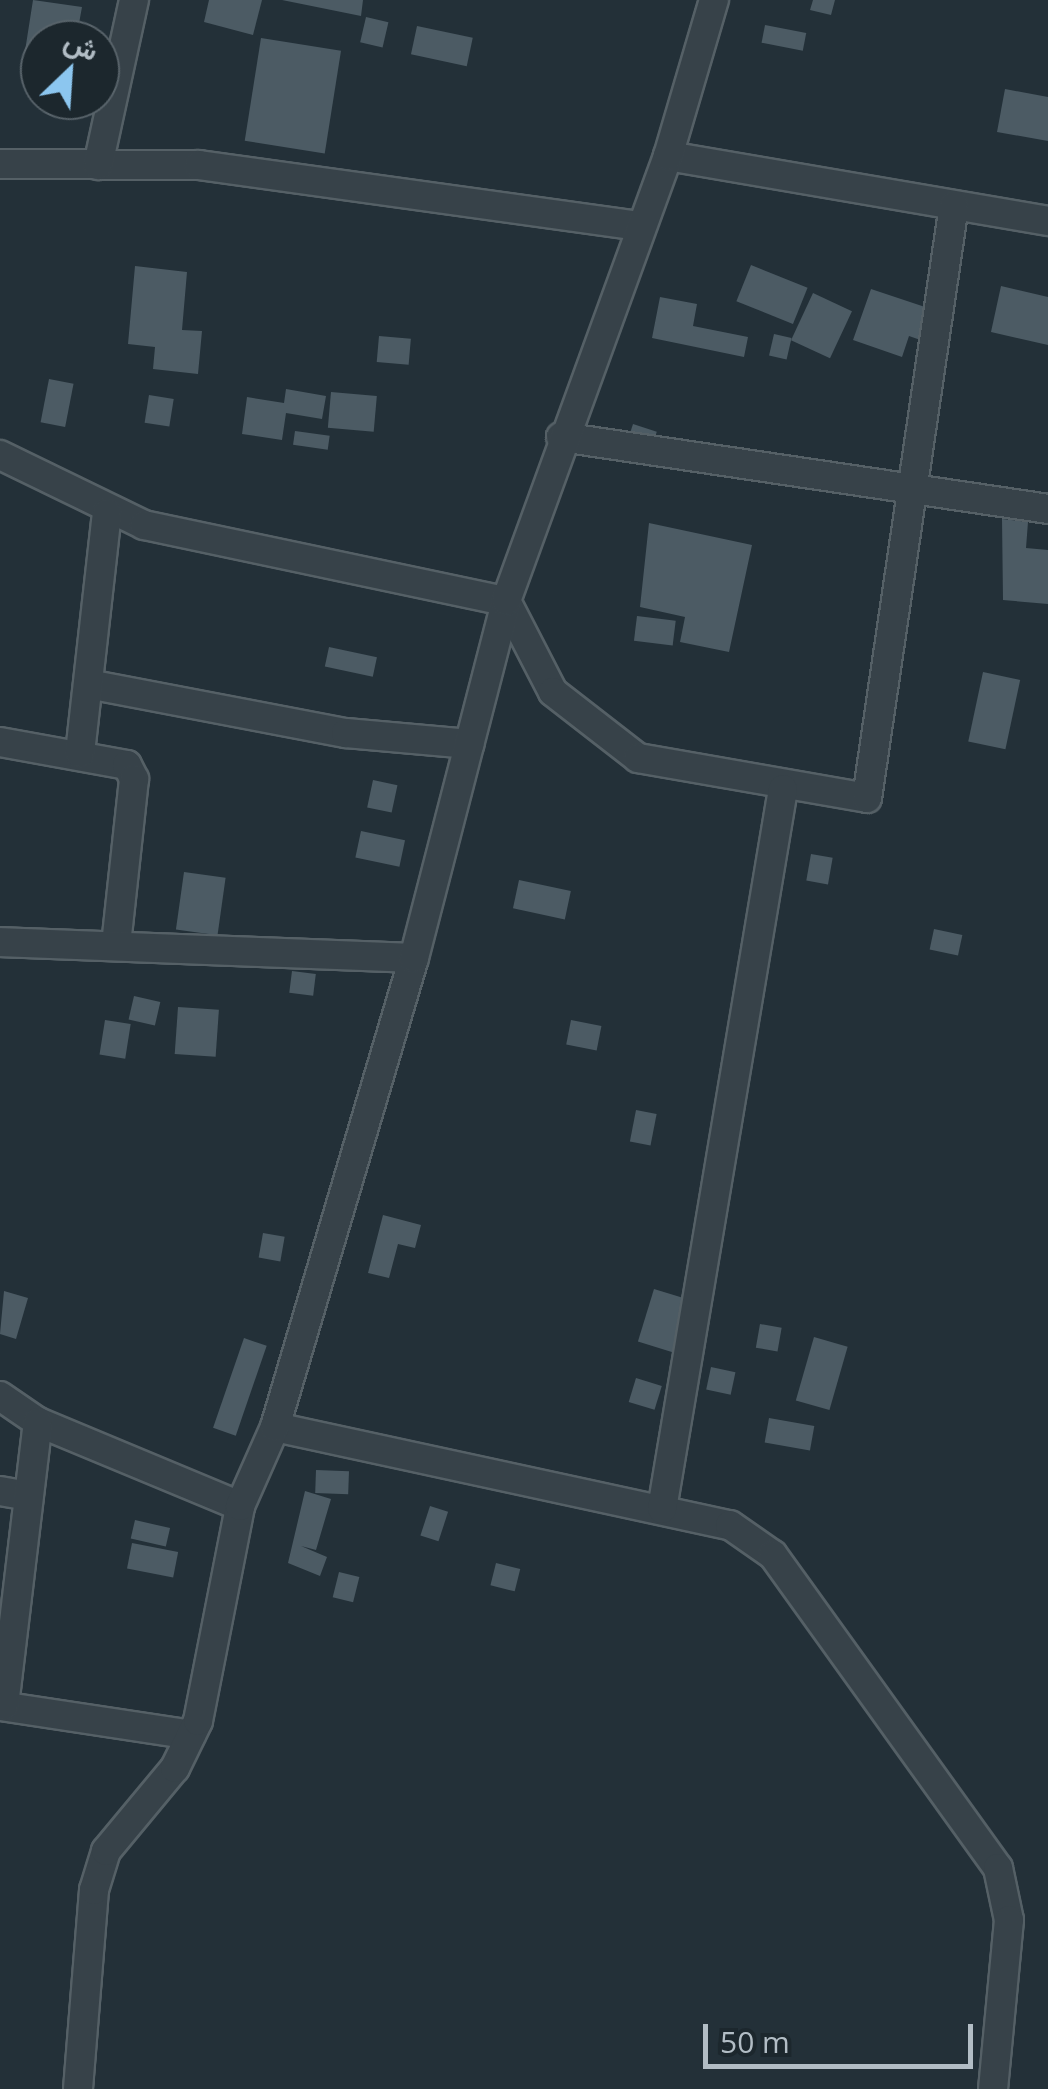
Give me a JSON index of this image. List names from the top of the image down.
{
  "scale_bar": "50 m",
  "north": "top right"
}
